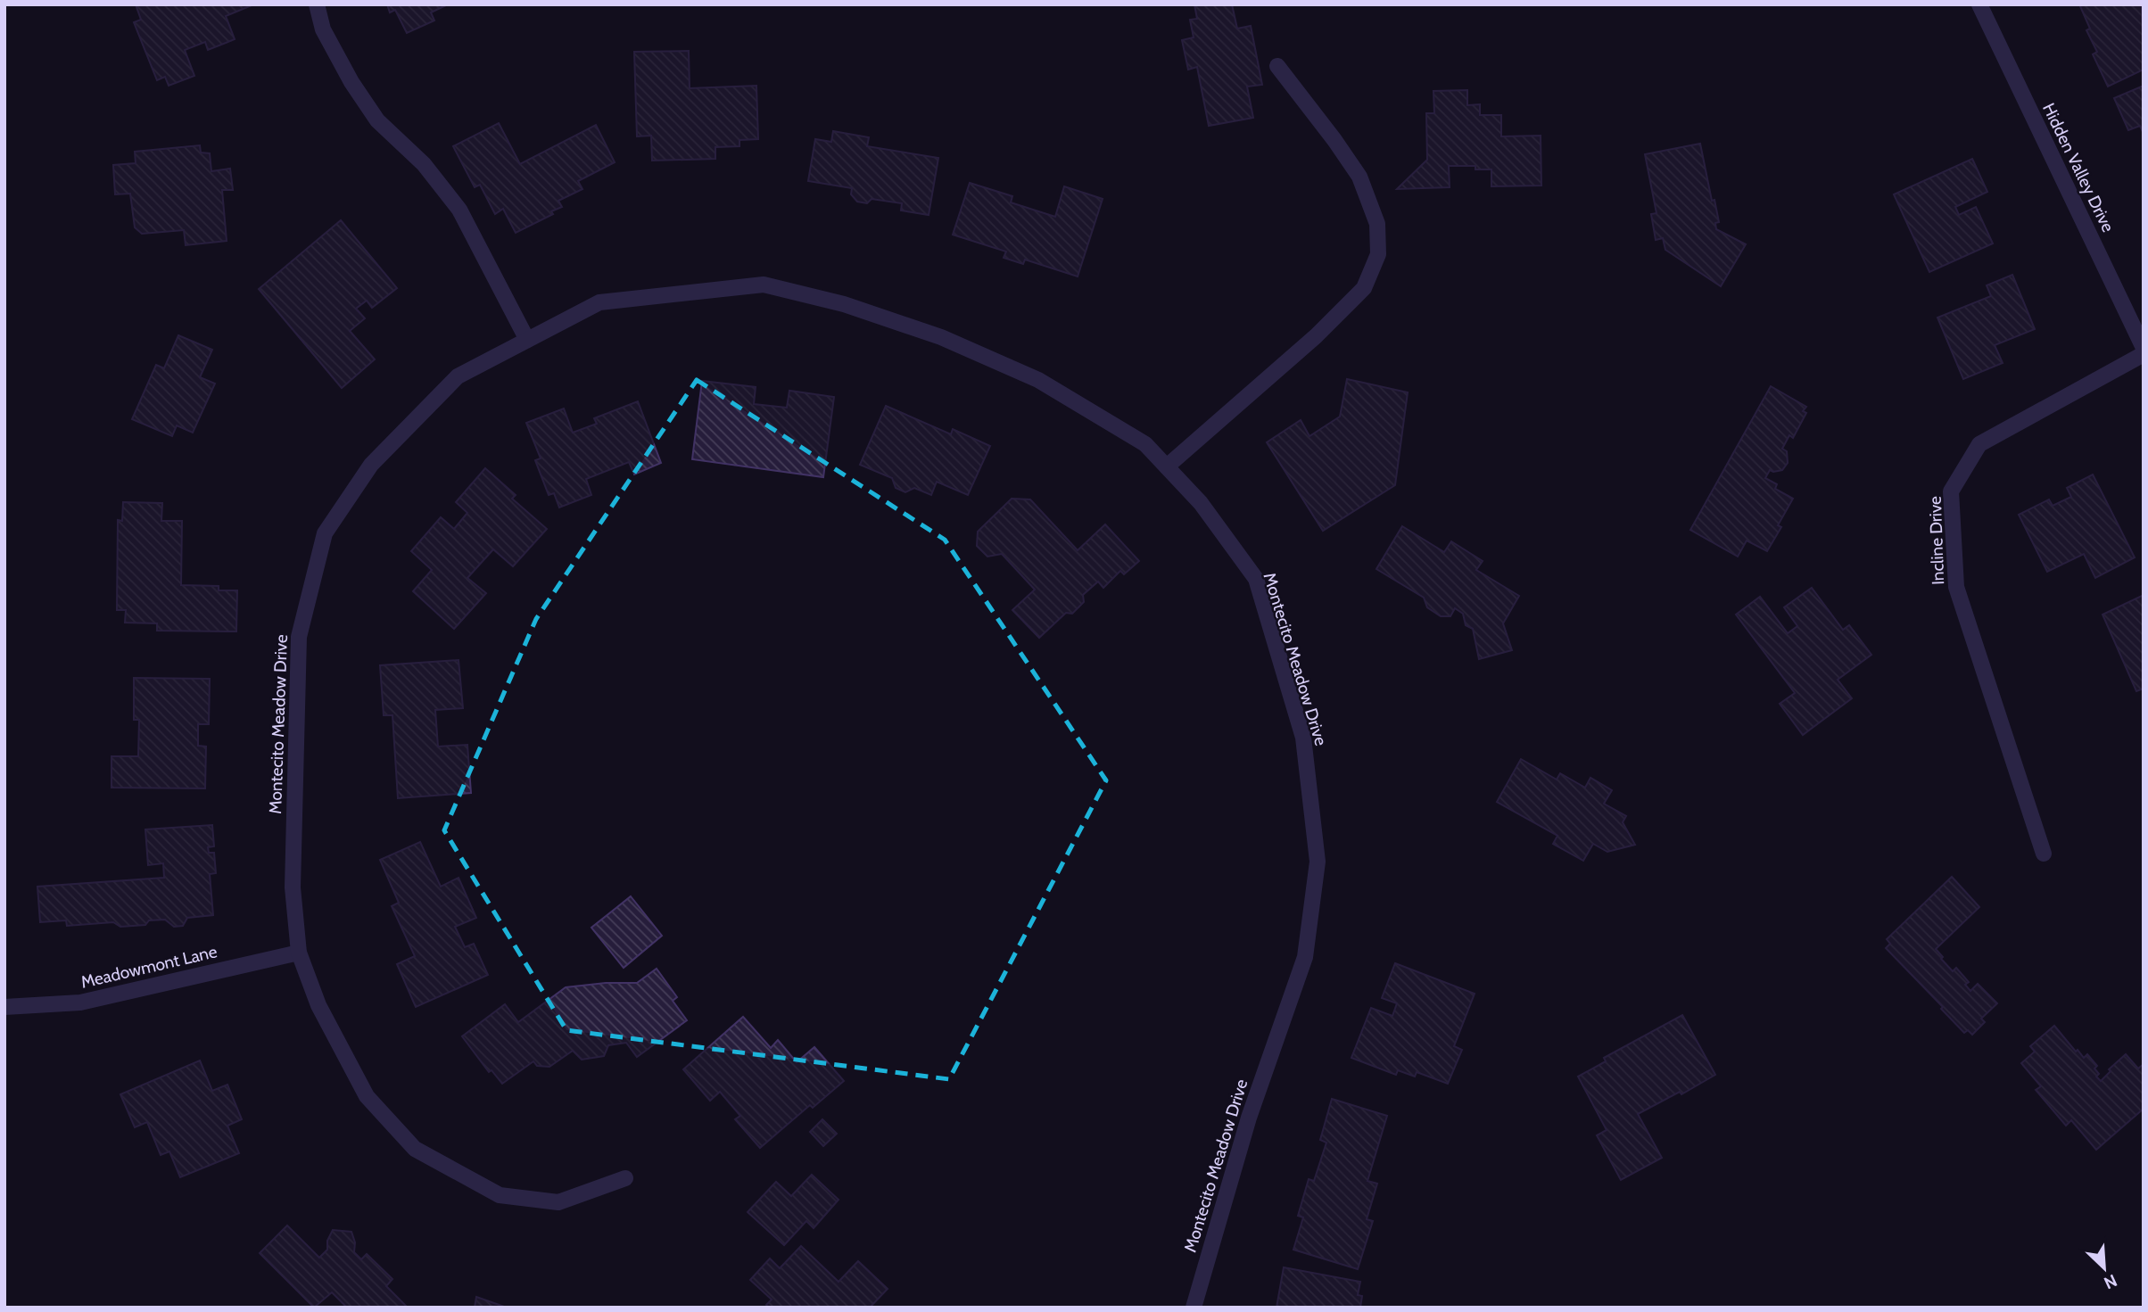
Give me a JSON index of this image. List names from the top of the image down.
{
  "streets": {
    "street": [
      "Hidden Valley Drive",
      "Incline Drive",
      "Montecito Meadow Drive",
      "Meadowmont Lane"
    ]
  },
  "crossings": [
    ["Montecito Meadow Drive", "Meadowmont Lane"]
  ],
  "north": "bottom right"
}
